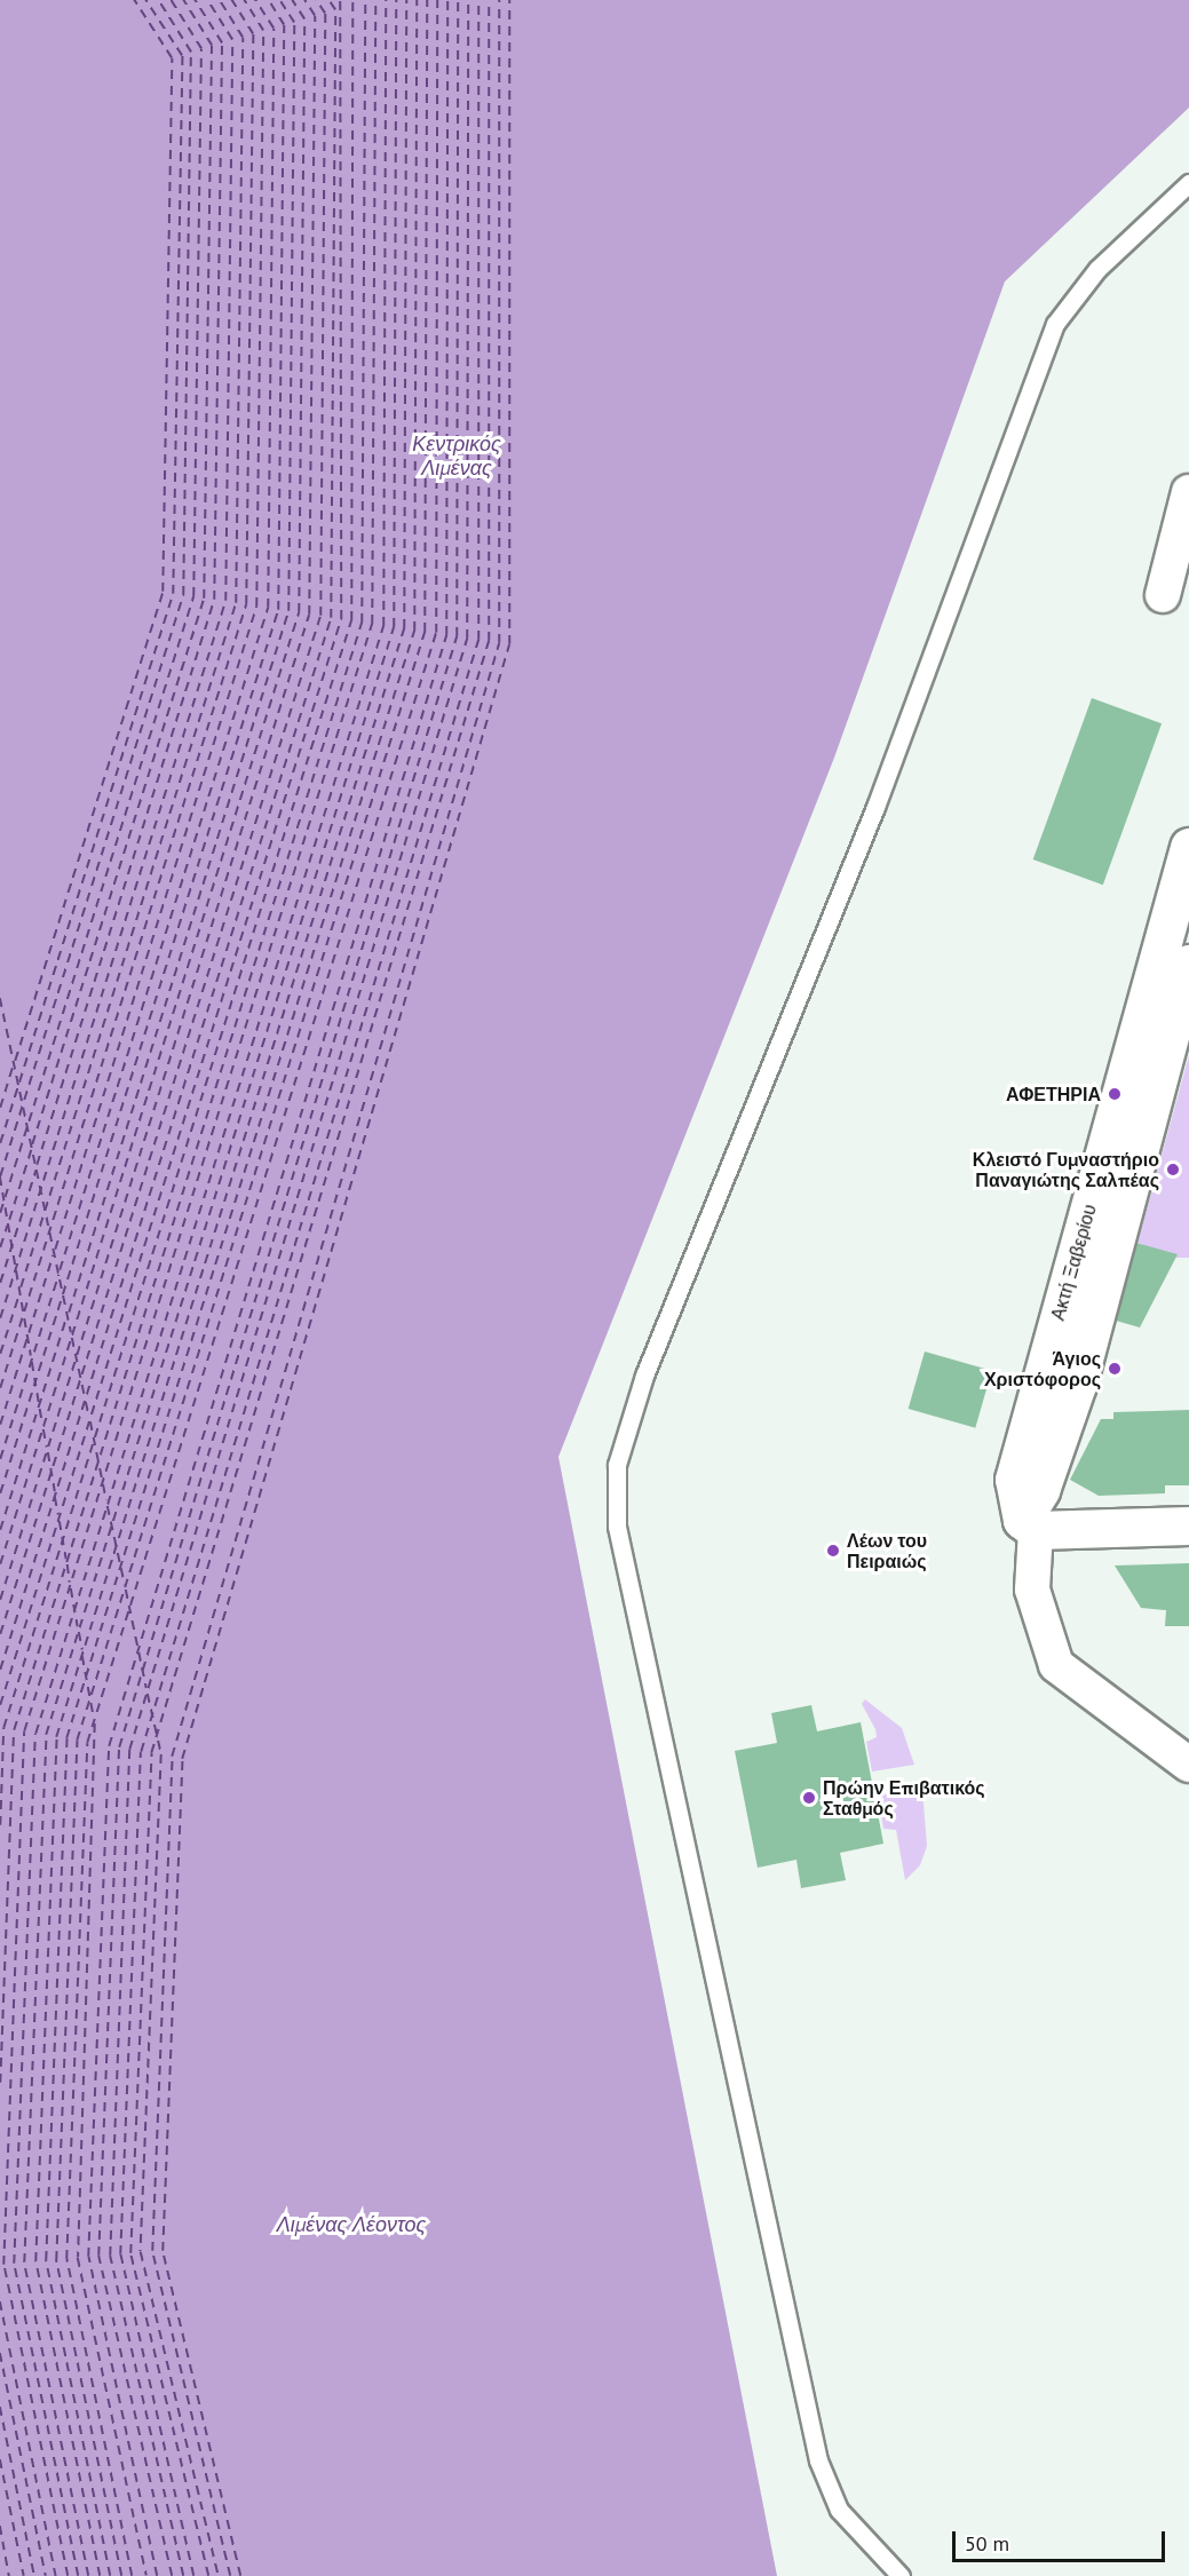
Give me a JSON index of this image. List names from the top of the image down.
{
  "streets": {
    "main road": ["Ακτή Ξαβερίου"]
  },
  "water": ["Κεντρικός Λιμένας", "Λιμένας Λέοντος"],
  "places": [
    "ΑΦΕΤΗΡΙΑ",
    "Κλειστό Γυμναστήριο Παναγιώτης Σαλπέας",
    "Άγιος Χριστόφορος",
    "Λέων του Πειραιώς",
    "Πρώην Επιβατικός Σταθμός"
  ],
  "scale_bar": "50 m"
}
